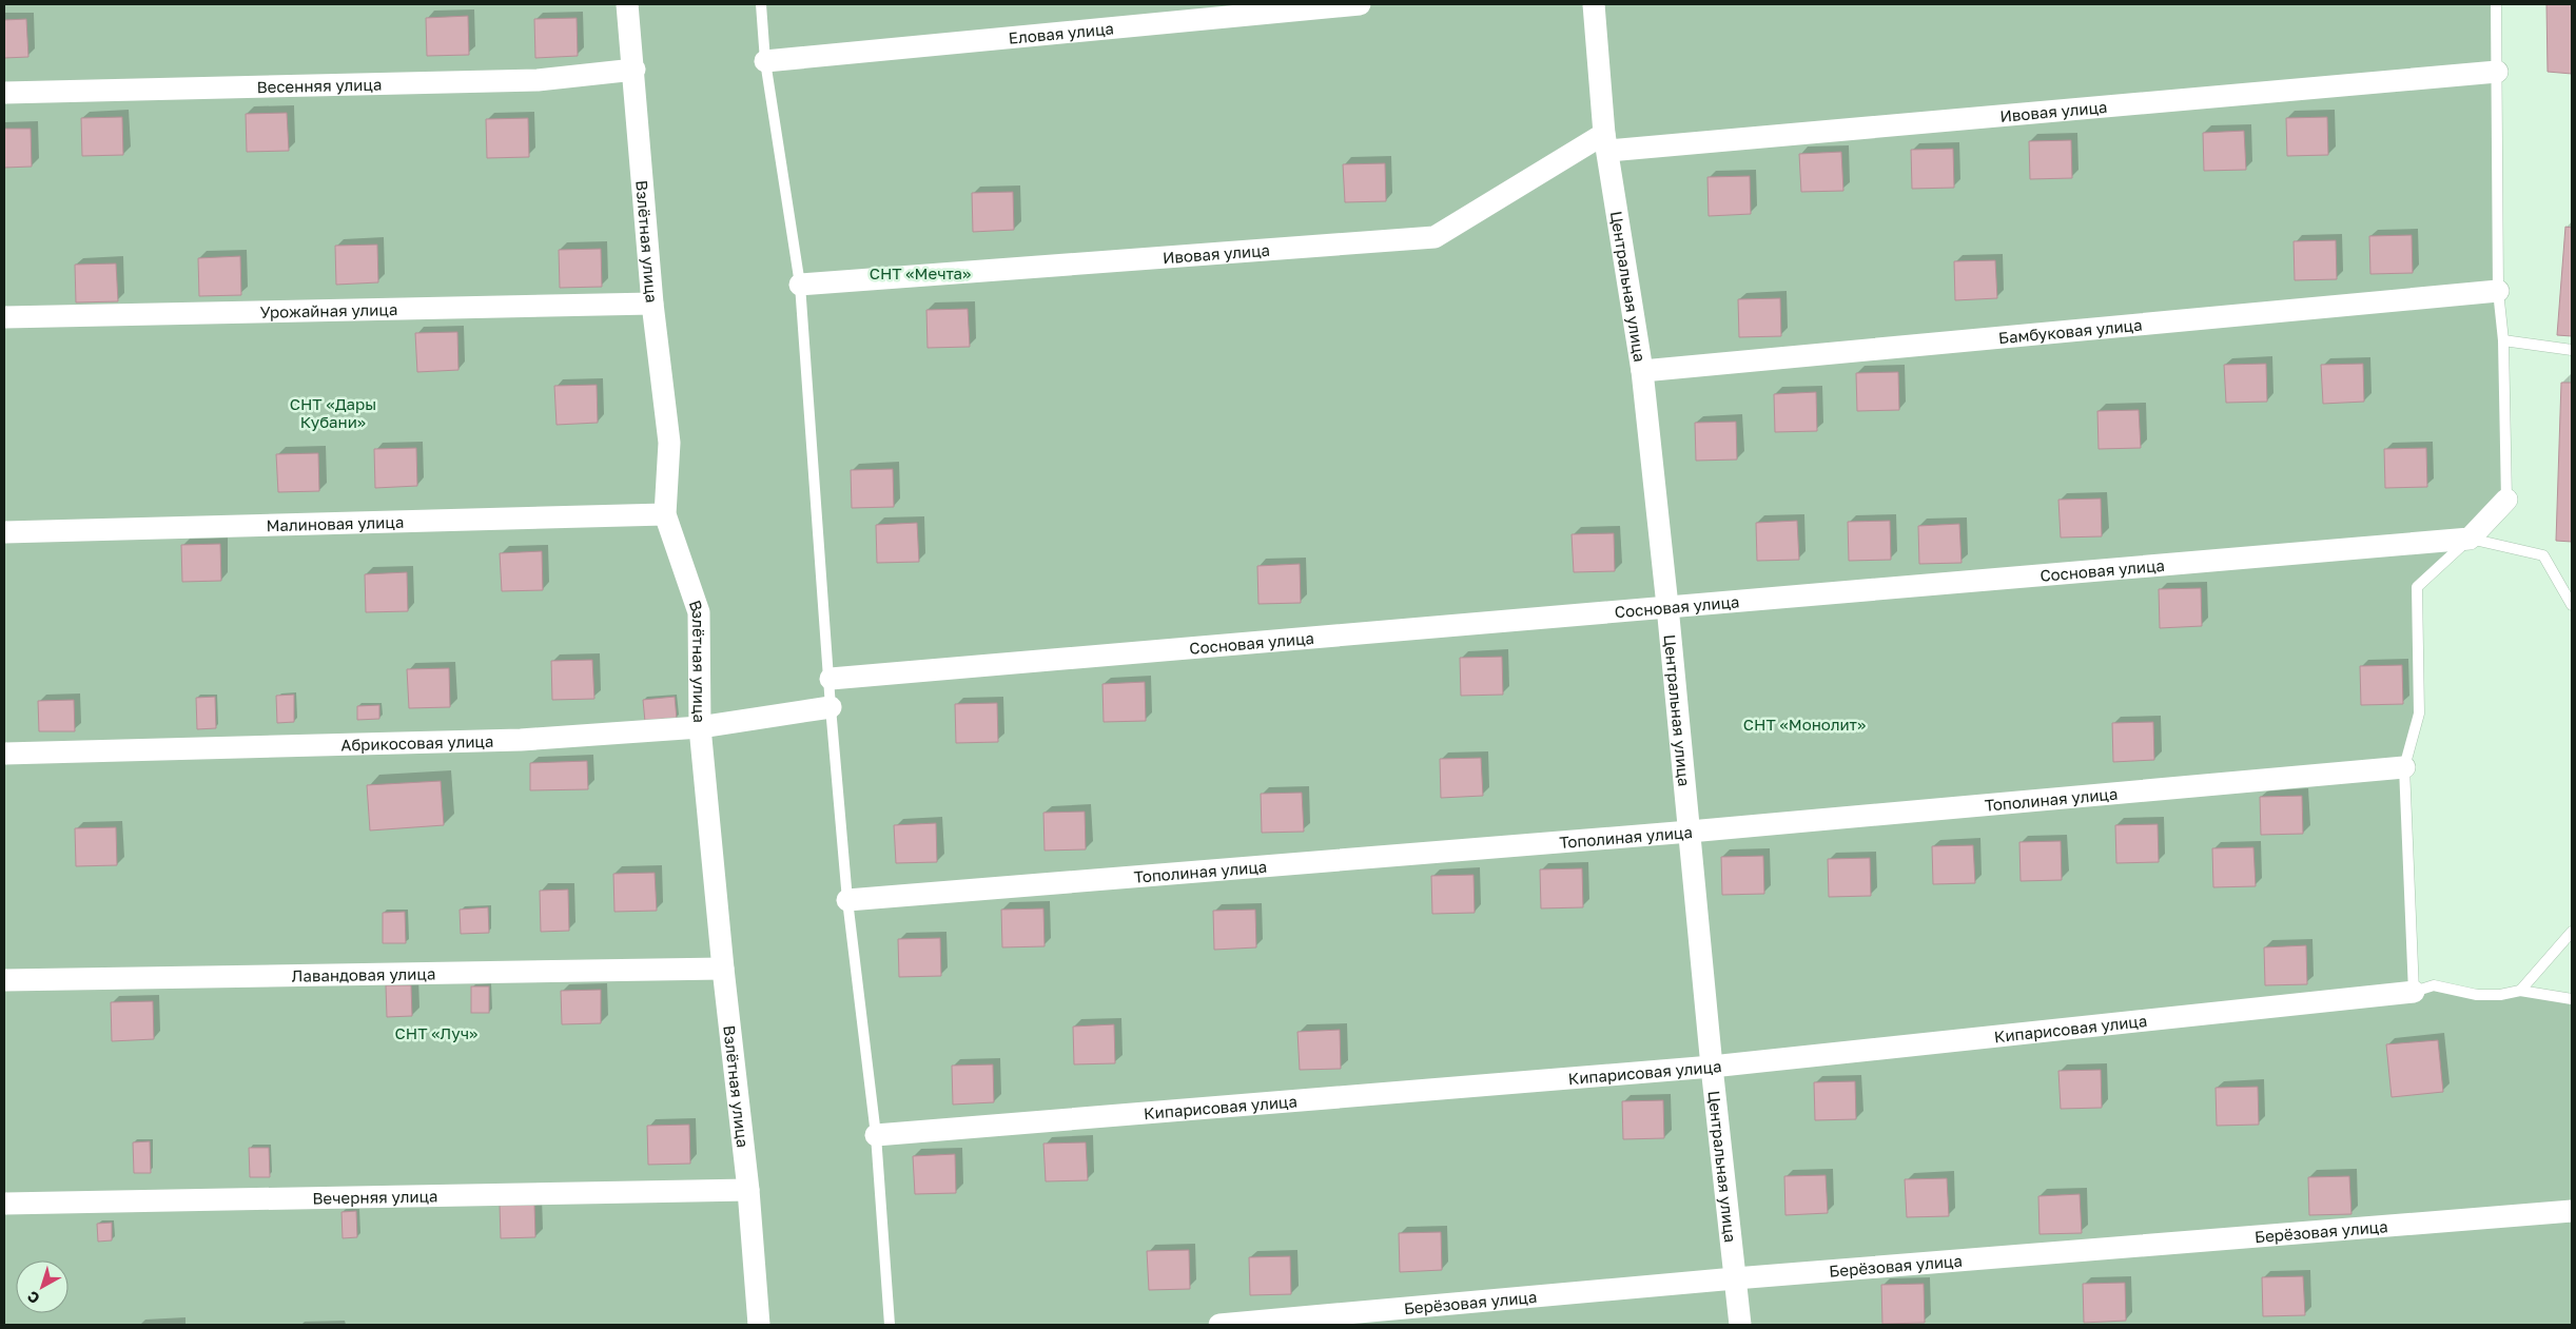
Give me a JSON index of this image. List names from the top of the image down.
{
  "streets": {
    "street": [
      "Еловая улица",
      "Весенняя улица",
      "Ивовая улица",
      "Взлётная улица",
      "Центральная улица",
      "Урожайная улица",
      "Бамбуковая улица",
      "Малиновая улица",
      "Сосновая улица",
      "Абрикосовая улица",
      "Тополиная улица",
      "Лавандовая улица",
      "Кипарисовая улица",
      "Вечерняя улица",
      "Берёзовая улица"
    ]
  },
  "crossings": [
    ["Весенняя улица", "Взлётная улица"],
    ["Ивовая улица", "Центральная улица"],
    ["Взлётная улица", "Урожайная улица"],
    ["Взлётная улица", "Малиновая улица"],
    ["Взлётная улица", "Абрикосовая улица"],
    ["Взлётная улица", "Лавандовая улица"],
    ["Взлётная улица", "Вечерняя улица"],
    ["Центральная улица", "Бамбуковая улица"],
    ["Центральная улица", "Сосновая улица"],
    ["Центральная улица", "Тополиная улица"],
    ["Центральная улица", "Кипарисовая улица"],
    ["Центральная улица", "Берёзовая улица"]
  ],
  "parks": [
    "СНТ «Мечта»",
    "СНТ «Дары Кубани»",
    "СНТ «Монолит»",
    "СНТ «Луч»"
  ],
  "north": "bottom left"
}
